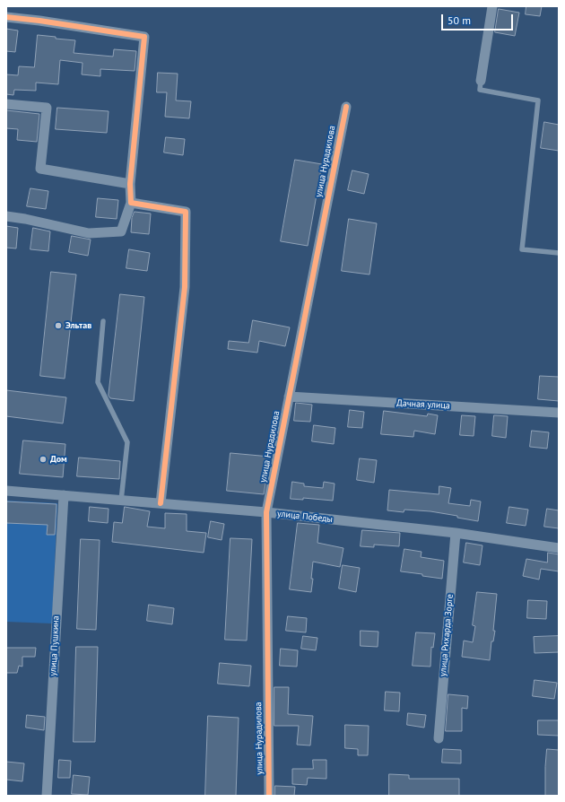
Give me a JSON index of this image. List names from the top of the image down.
{
  "streets": {
    "street": [
      "улица Нурадилова",
      "Дачная улица",
      "улица Победы",
      "улица Рихарда Зорге",
      "улица Пушкина"
    ]
  },
  "crossings": [
    ["улица Нурадилова", "Дачная улица"],
    ["улица Нурадилова", "улица Победы"],
    ["улица Победы", "улица Рихарда Зорге"],
    ["улица Победы", "улица Пушкина"]
  ],
  "places": ["Эльтав", "Дом"],
  "scale_bar": "50 m"
}
